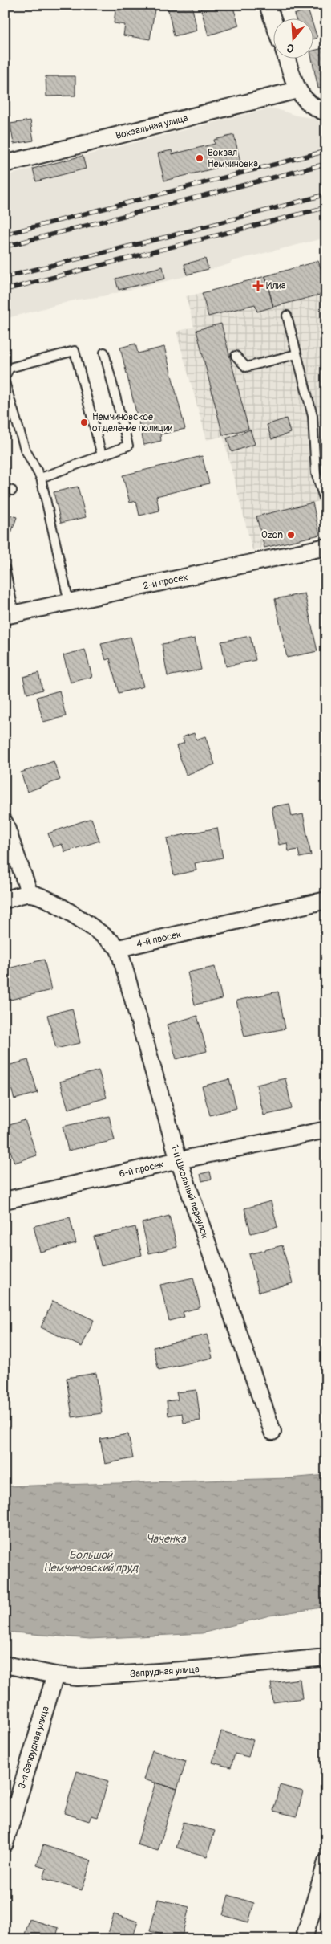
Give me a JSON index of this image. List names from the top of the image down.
{
  "streets": {
    "street": [
      "Вокзальная улица",
      "2-й просек",
      "4-й просек",
      "6-й просек",
      "1-й Школьный переулок",
      "Запрудная улица",
      "3-я Запрудная улица"
    ]
  },
  "crossings": [
    ["4-й просек", "1-й Школьный переулок"],
    ["6-й просек", "1-й Школьный переулок"],
    ["Запрудная улица", "3-я Запрудная улица"]
  ],
  "water": ["Чаченка", "Большой Немчиновский пруд"],
  "places": {
    "other": ["Вокзал Немчиновка", "Немчиновское отделение полиции", "Ozon"],
    "health": ["Илиа"]
  },
  "north": "bottom"
}
